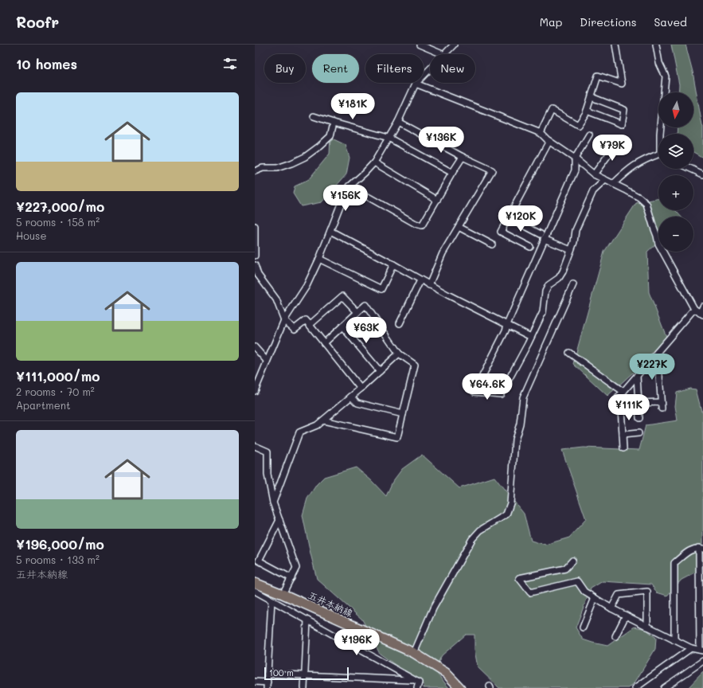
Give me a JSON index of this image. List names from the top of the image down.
{
  "streets": {
    "main road": ["五井本納線"]
  },
  "scale_bar": "100 m",
  "north": "bottom",
  "page": {
    "header": "Roofr",
    "nav": ["Map", "Directions", "Saved"],
    "heading": "10 homes",
    "chip": [
      "Buy",
      "Rent",
      "Filters",
      "New"
    ],
    "list": [
      {
        "name": "¥227,000/mo",
        "note": "5 rooms · 158 m² · House"
      },
      {
        "name": "¥111,000/mo",
        "note": "2 rooms · 70 m² · Apartment"
      },
      {
        "name": "¥196,000/mo",
        "note": "5 rooms · 133 m² · 五井本納線"
      }
    ],
    "map_buttons": ["+", "−"],
    "price": [
      "¥181K",
      "¥136K",
      "¥79K",
      "¥156K",
      "¥120K",
      "¥63K",
      "¥227K",
      "¥64.6K",
      "¥111K",
      "¥196K"
    ],
    "scale": "100 m"
  }
}
